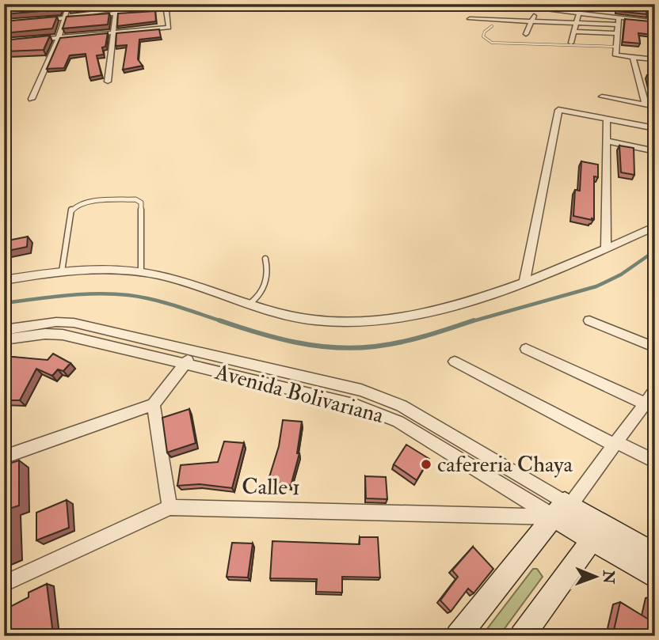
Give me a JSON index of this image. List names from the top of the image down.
{
  "streets": {
    "street": ["Avenida Bolivariana", "Calle 1"]
  },
  "crossings": [
    ["Avenida Bolivariana", "Calle 1"]
  ],
  "places": ["cafereria Chaya"],
  "north": "right"
}
